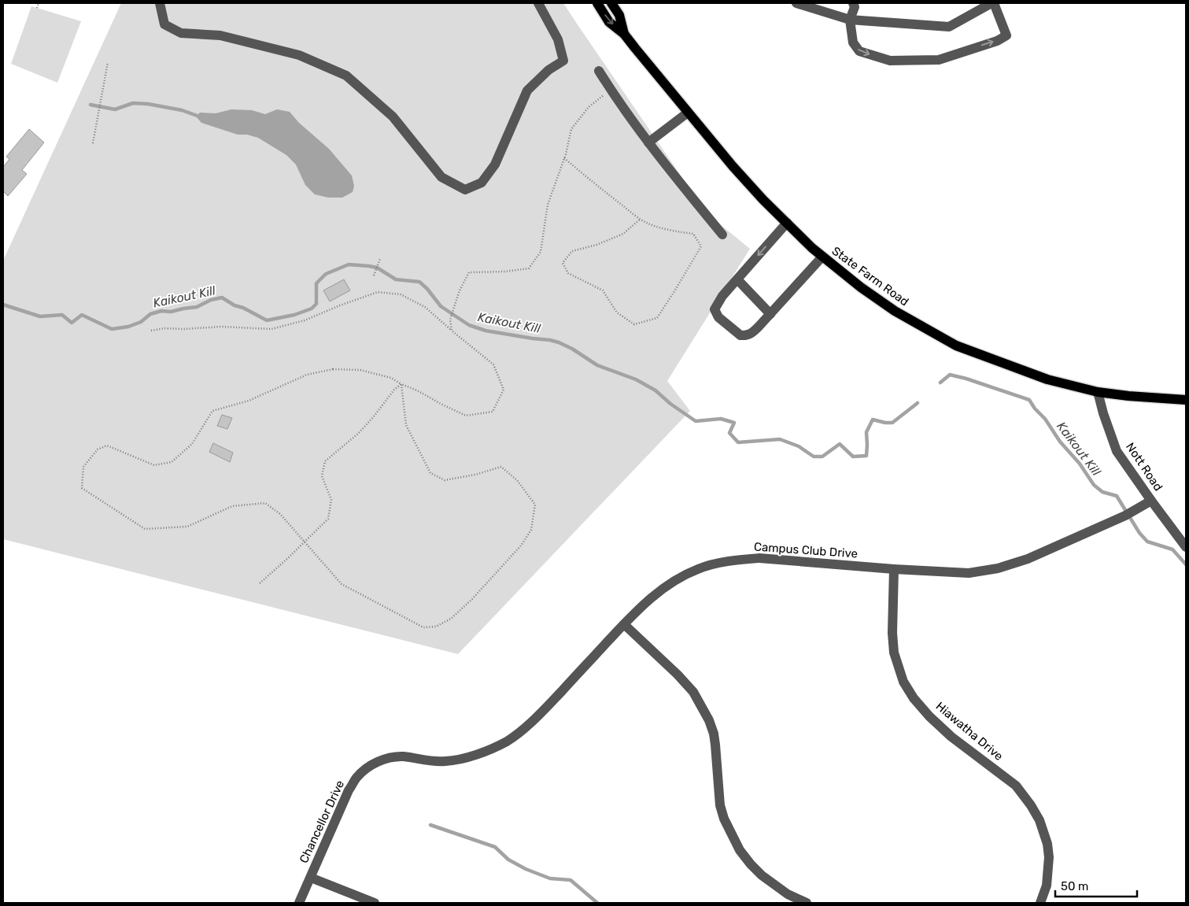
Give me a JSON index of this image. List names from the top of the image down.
{
  "streets": {
    "main road": ["State Farm Road"],
    "street": [
      "Nott Road",
      "Campus Club Drive",
      "Hiawatha Drive",
      "Chancellor Drive"
    ]
  },
  "crossings": [
    ["State Farm Road", "Nott Road"],
    ["Nott Road", "Campus Club Drive"],
    ["Campus Club Drive", "Hiawatha Drive"],
    ["Campus Club Drive", "Chancellor Drive"]
  ],
  "water": ["Kaikout Kill"],
  "scale_bar": "50 m"
}
